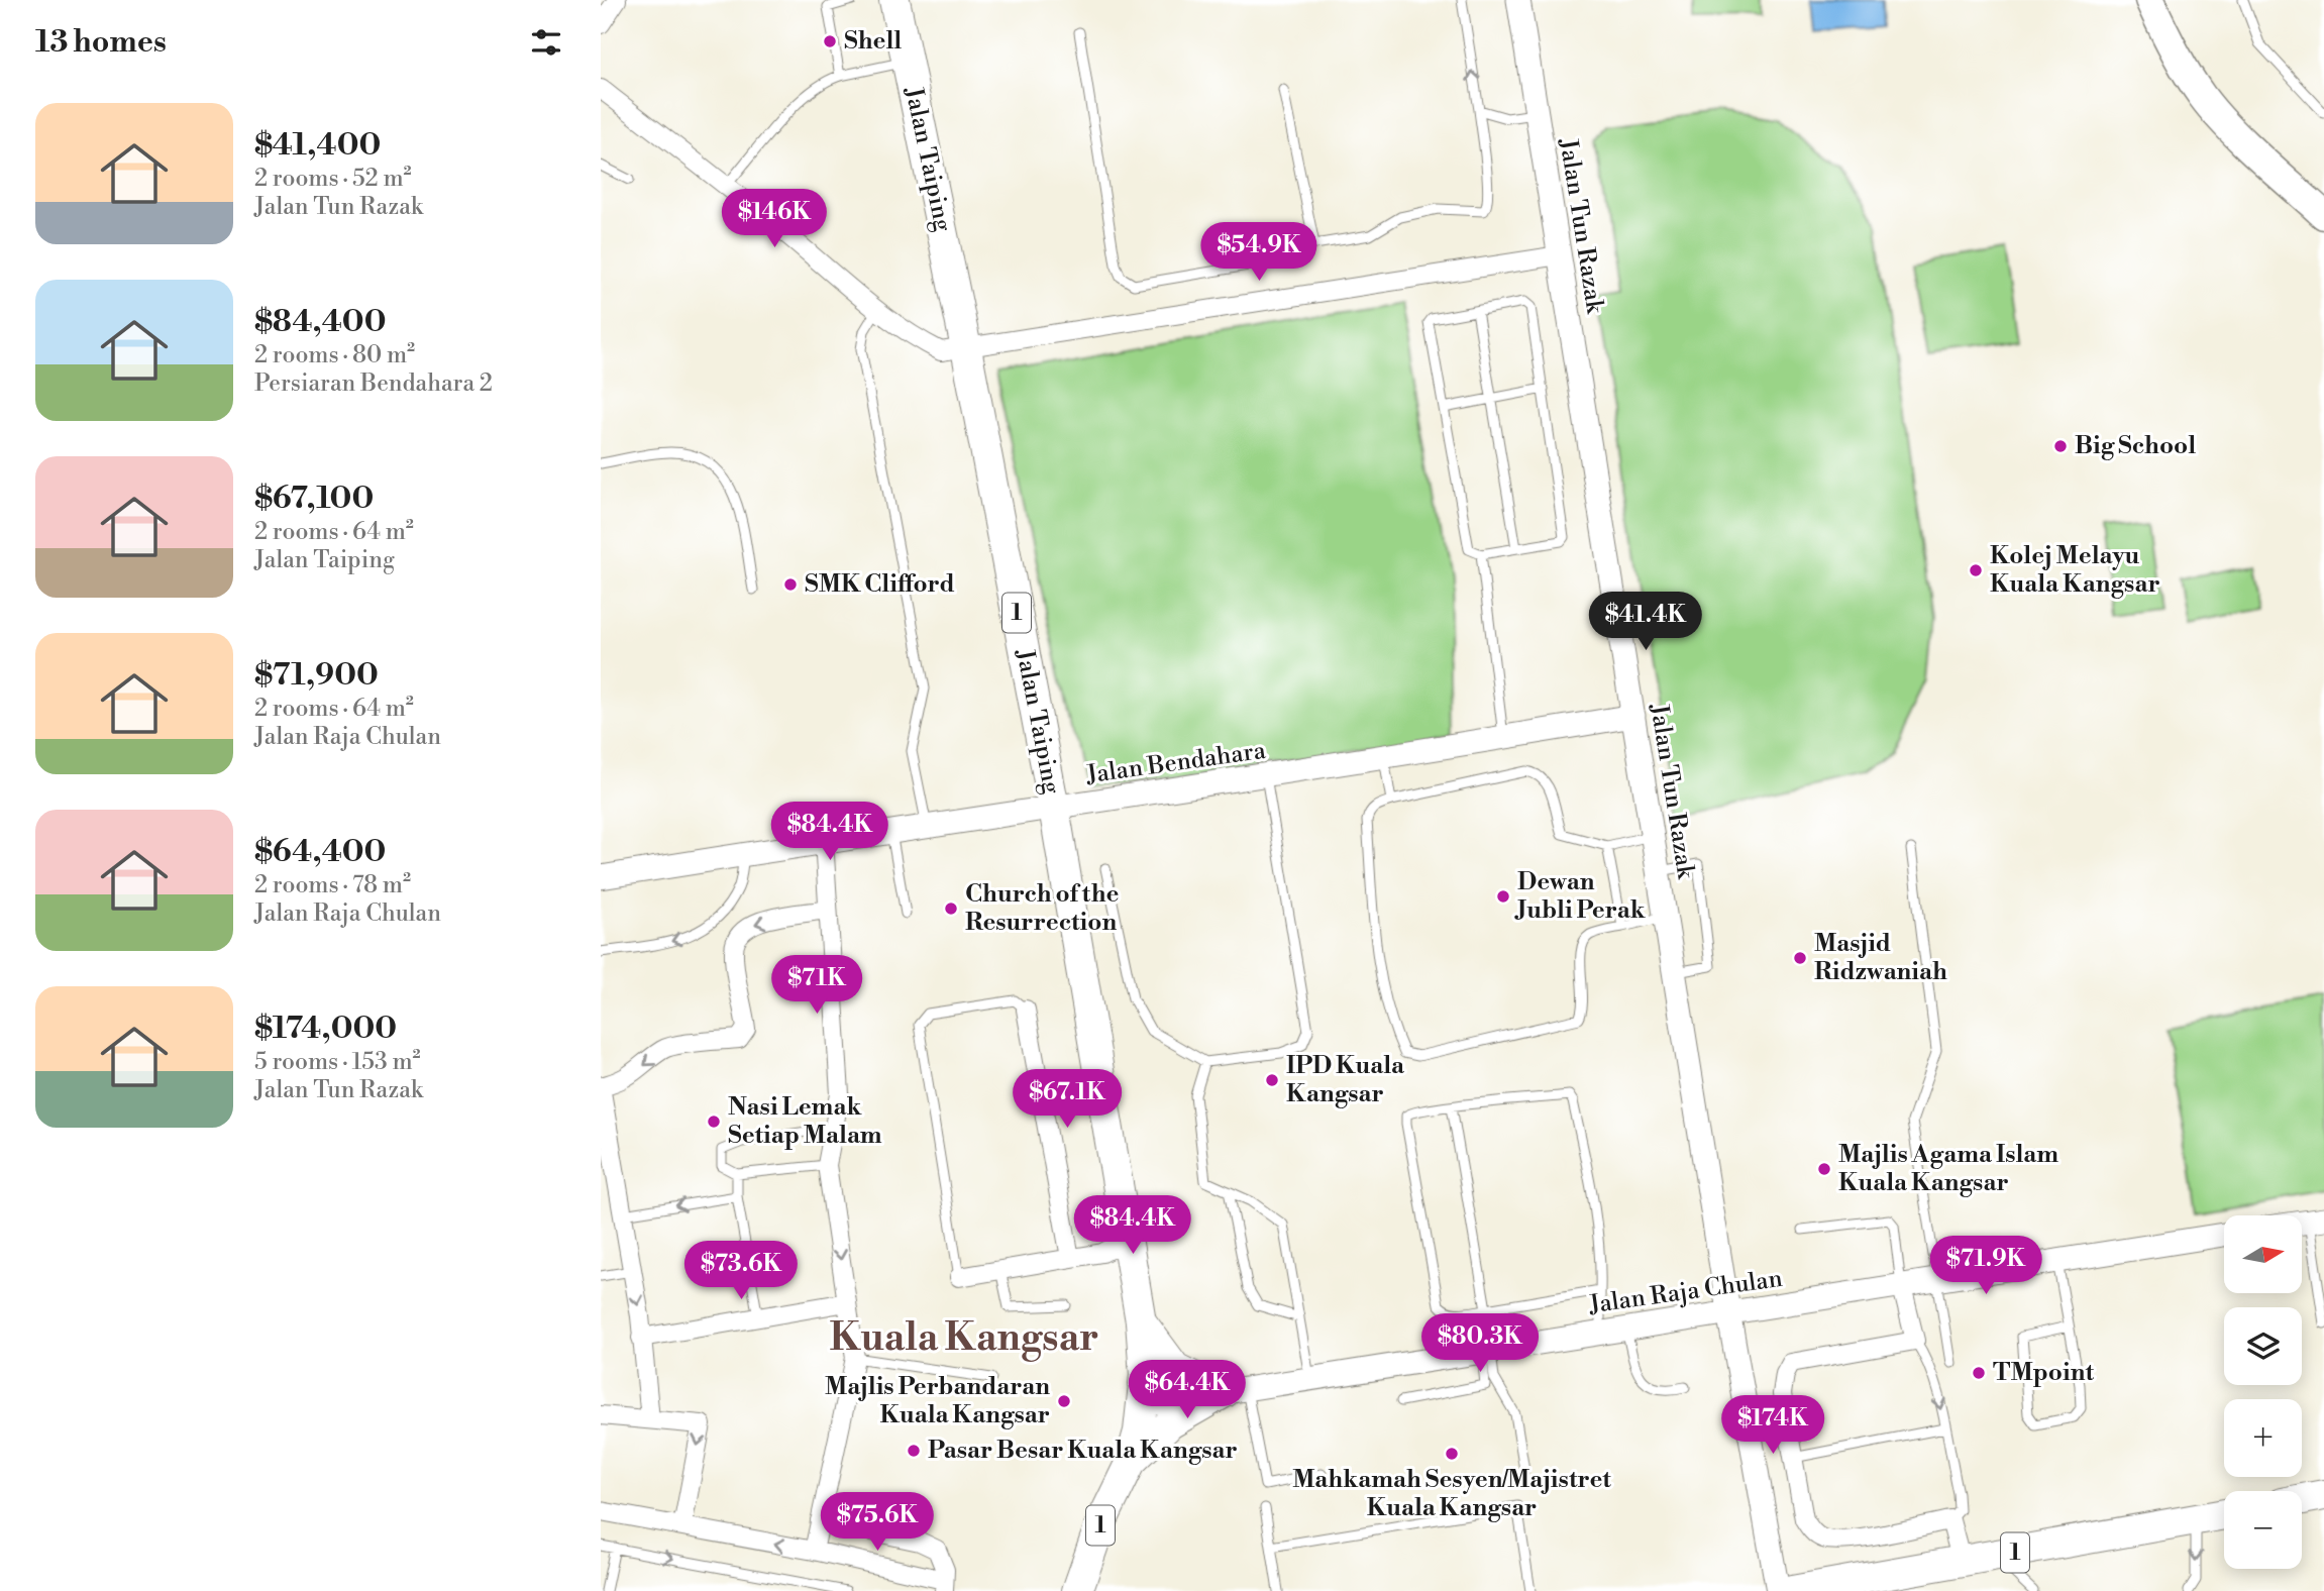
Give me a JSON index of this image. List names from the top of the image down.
{
  "streets": {
    "highway": ["Jalan Taiping", "1"],
    "street": ["Jalan Tun Razak", "Jalan Bendahara", "Jalan Raja Chulan"]
  },
  "crossings": [
    ["Jalan Taiping", "1"],
    ["Jalan Taiping", "Jalan Bendahara"],
    ["Jalan Tun Razak", "Jalan Bendahara"],
    ["Jalan Tun Razak", "Jalan Raja Chulan"],
    ["1", "Jalan Raja Chulan"]
  ],
  "districts": ["Kuala Kangsar"],
  "places": [
    "Shell",
    "Big School",
    "Kolej Melayu Kuala Kangsar",
    "SMK Clifford",
    "Dewan Jubli Perak",
    "Church of the Resurrection",
    "Masjid Ridzwaniah",
    "IPD Kuala Kangsar",
    "Nasi Lemak Setiap Malam",
    "Majlis Agama Islam Kuala Kangsar",
    "TMpoint",
    "Majlis Perbandaran Kuala Kangsar",
    "Pasar Besar Kuala Kangsar",
    "Mahkamah Sesyen/Majistret Kuala Kangsar"
  ],
  "north": "right",
  "page": {
    "heading": "13 homes",
    "list": [
      {
        "name": "$41,400",
        "note": "2 rooms · 52 m² · Jalan Tun Razak"
      },
      {
        "name": "$84,400",
        "note": "2 rooms · 80 m² · Persiaran Bendahara 2"
      },
      {
        "name": "$67,100",
        "note": "2 rooms · 64 m² · Jalan Taiping"
      },
      {
        "name": "$71,900",
        "note": "2 rooms · 64 m² · Jalan Raja Chulan"
      },
      {
        "name": "$64,400",
        "note": "2 rooms · 78 m² · Jalan Raja Chulan"
      },
      {
        "name": "$174,000",
        "note": "5 rooms · 153 m² · Jalan Tun Razak"
      }
    ],
    "price": [
      "$146K",
      "$54.9K",
      "$41.4K",
      "$84.4K",
      "$71K",
      "$67.1K",
      "$84.4K",
      "$71.9K",
      "$73.6K",
      "$80.3K",
      "$64.4K",
      "$174K",
      "$75.6K"
    ],
    "map_buttons": ["+", "−"]
  }
}
